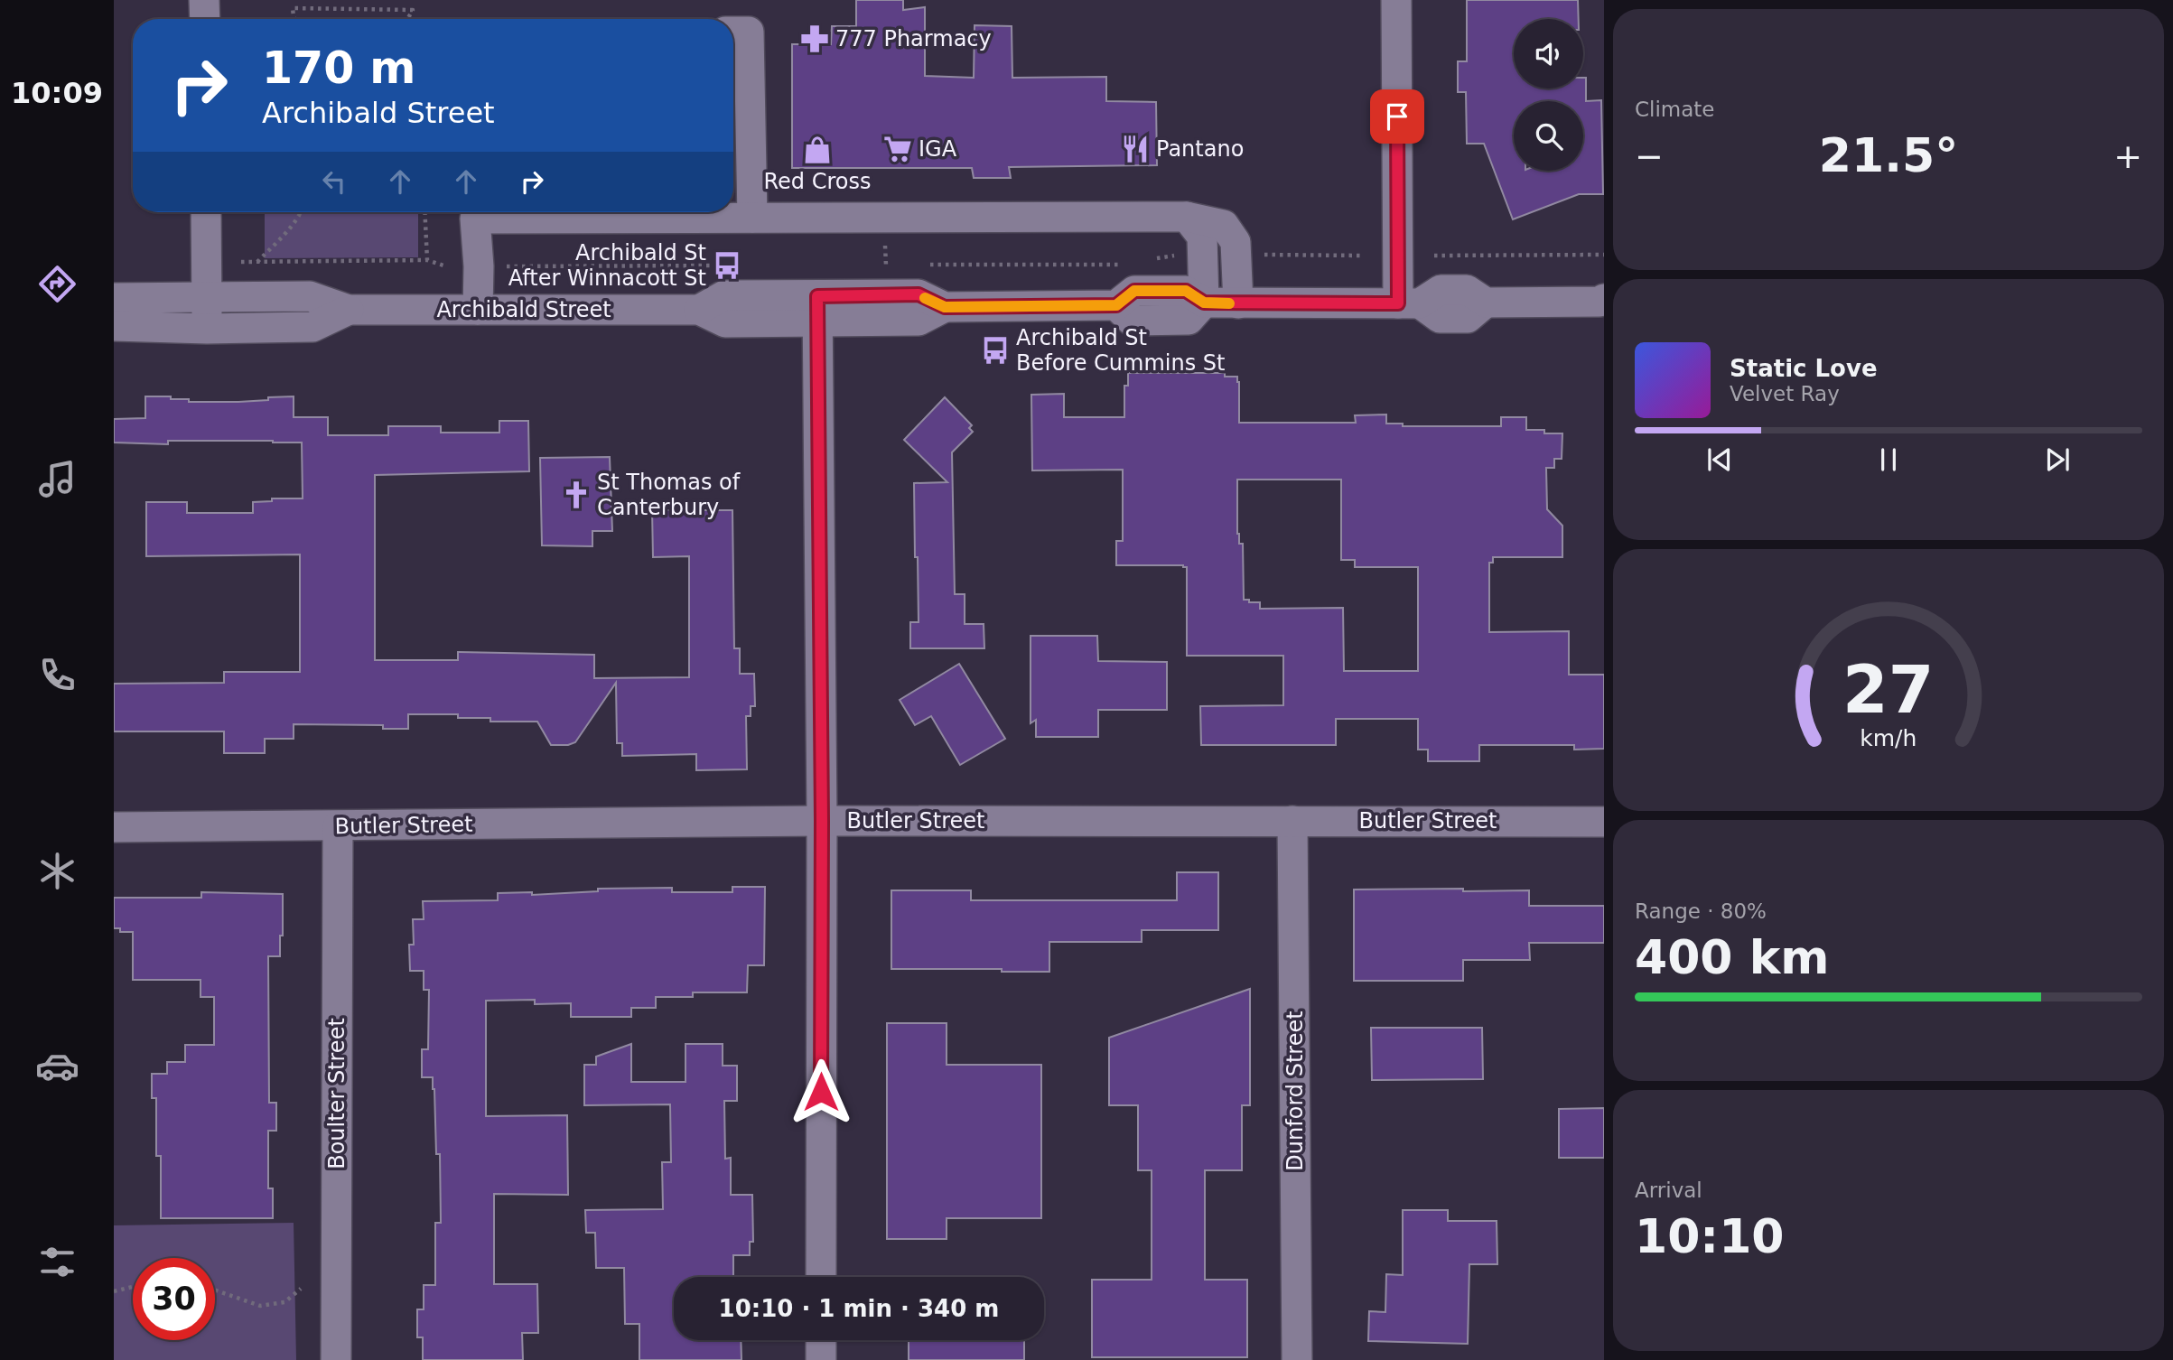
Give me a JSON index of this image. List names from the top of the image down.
{
  "streets": {
    "street": [
      "Archibald Street",
      "Butler Street",
      "Dunford Street",
      "Boulter Street"
    ]
  },
  "crossings": [
    ["Butler Street", "Dunford Street"],
    ["Butler Street", "Boulter Street"]
  ],
  "places": {
    "pharmacy": ["777 Pharmacy"],
    "supermarket": ["IGA"],
    "restaurant": ["Pantano"],
    "shop": ["Red Cross"],
    "bus stop": ["Archibald St After Winnacott St", "Archibald St Before Cummins St"],
    "church": ["St Thomas of Canterbury"]
  },
  "page": {
    "tabs": "10:09",
    "tile": [
      "Climate",
      ["Range · 80%", "400 km"],
      ["Arrival", "10:10"]
    ],
    "turn": ["170 m", "Archibald Street"],
    "heat": ["−", "21.5°", "+"],
    "song": ["Static Love", "Velvet Ray"],
    "limit": "30",
    "trip": "10:10 · 1 min · 340 m",
    "gauge": ["27", "km/h"]
  }
}
